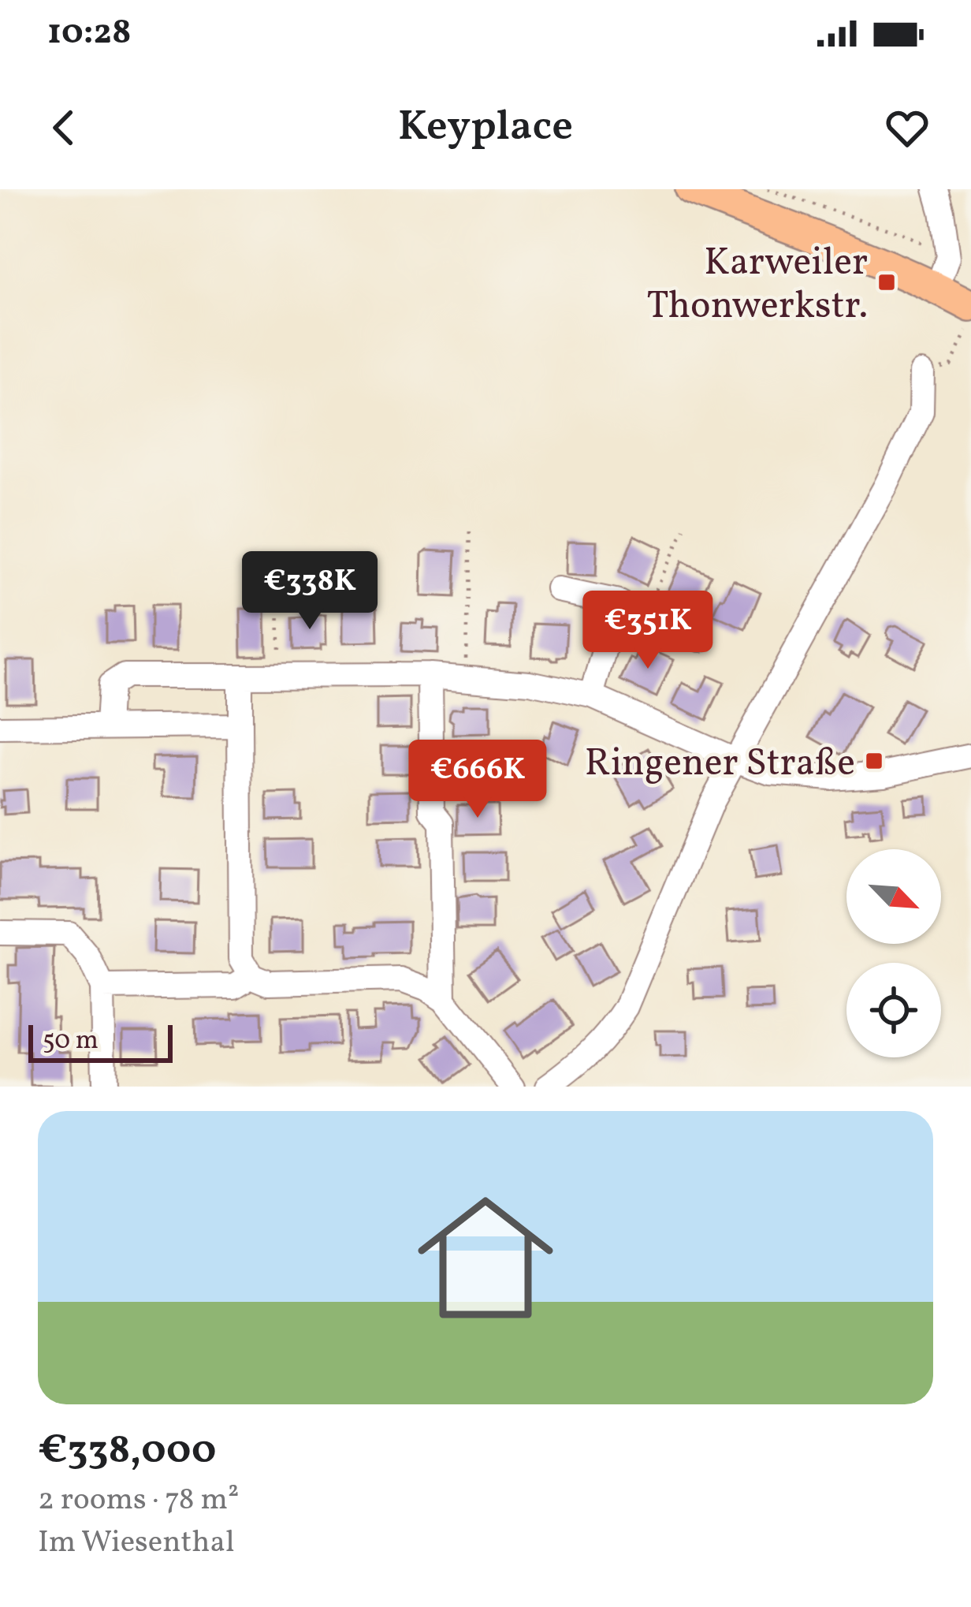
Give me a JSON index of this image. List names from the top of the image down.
{
  "places": {
    "transit": ["Karweiler Thonwerkstr.", "Ringener Straße"]
  },
  "scale_bar": "50 m",
  "north": "bottom right",
  "page": {
    "status": "10:28",
    "header": "Keyplace",
    "price": ["€338K", "€351K", "€666K"],
    "scale": "50 m",
    "list": [
      {
        "name": "€338,000",
        "note": "2 rooms · 78 m² · Im Wiesenthal"
      }
    ]
  }
}
